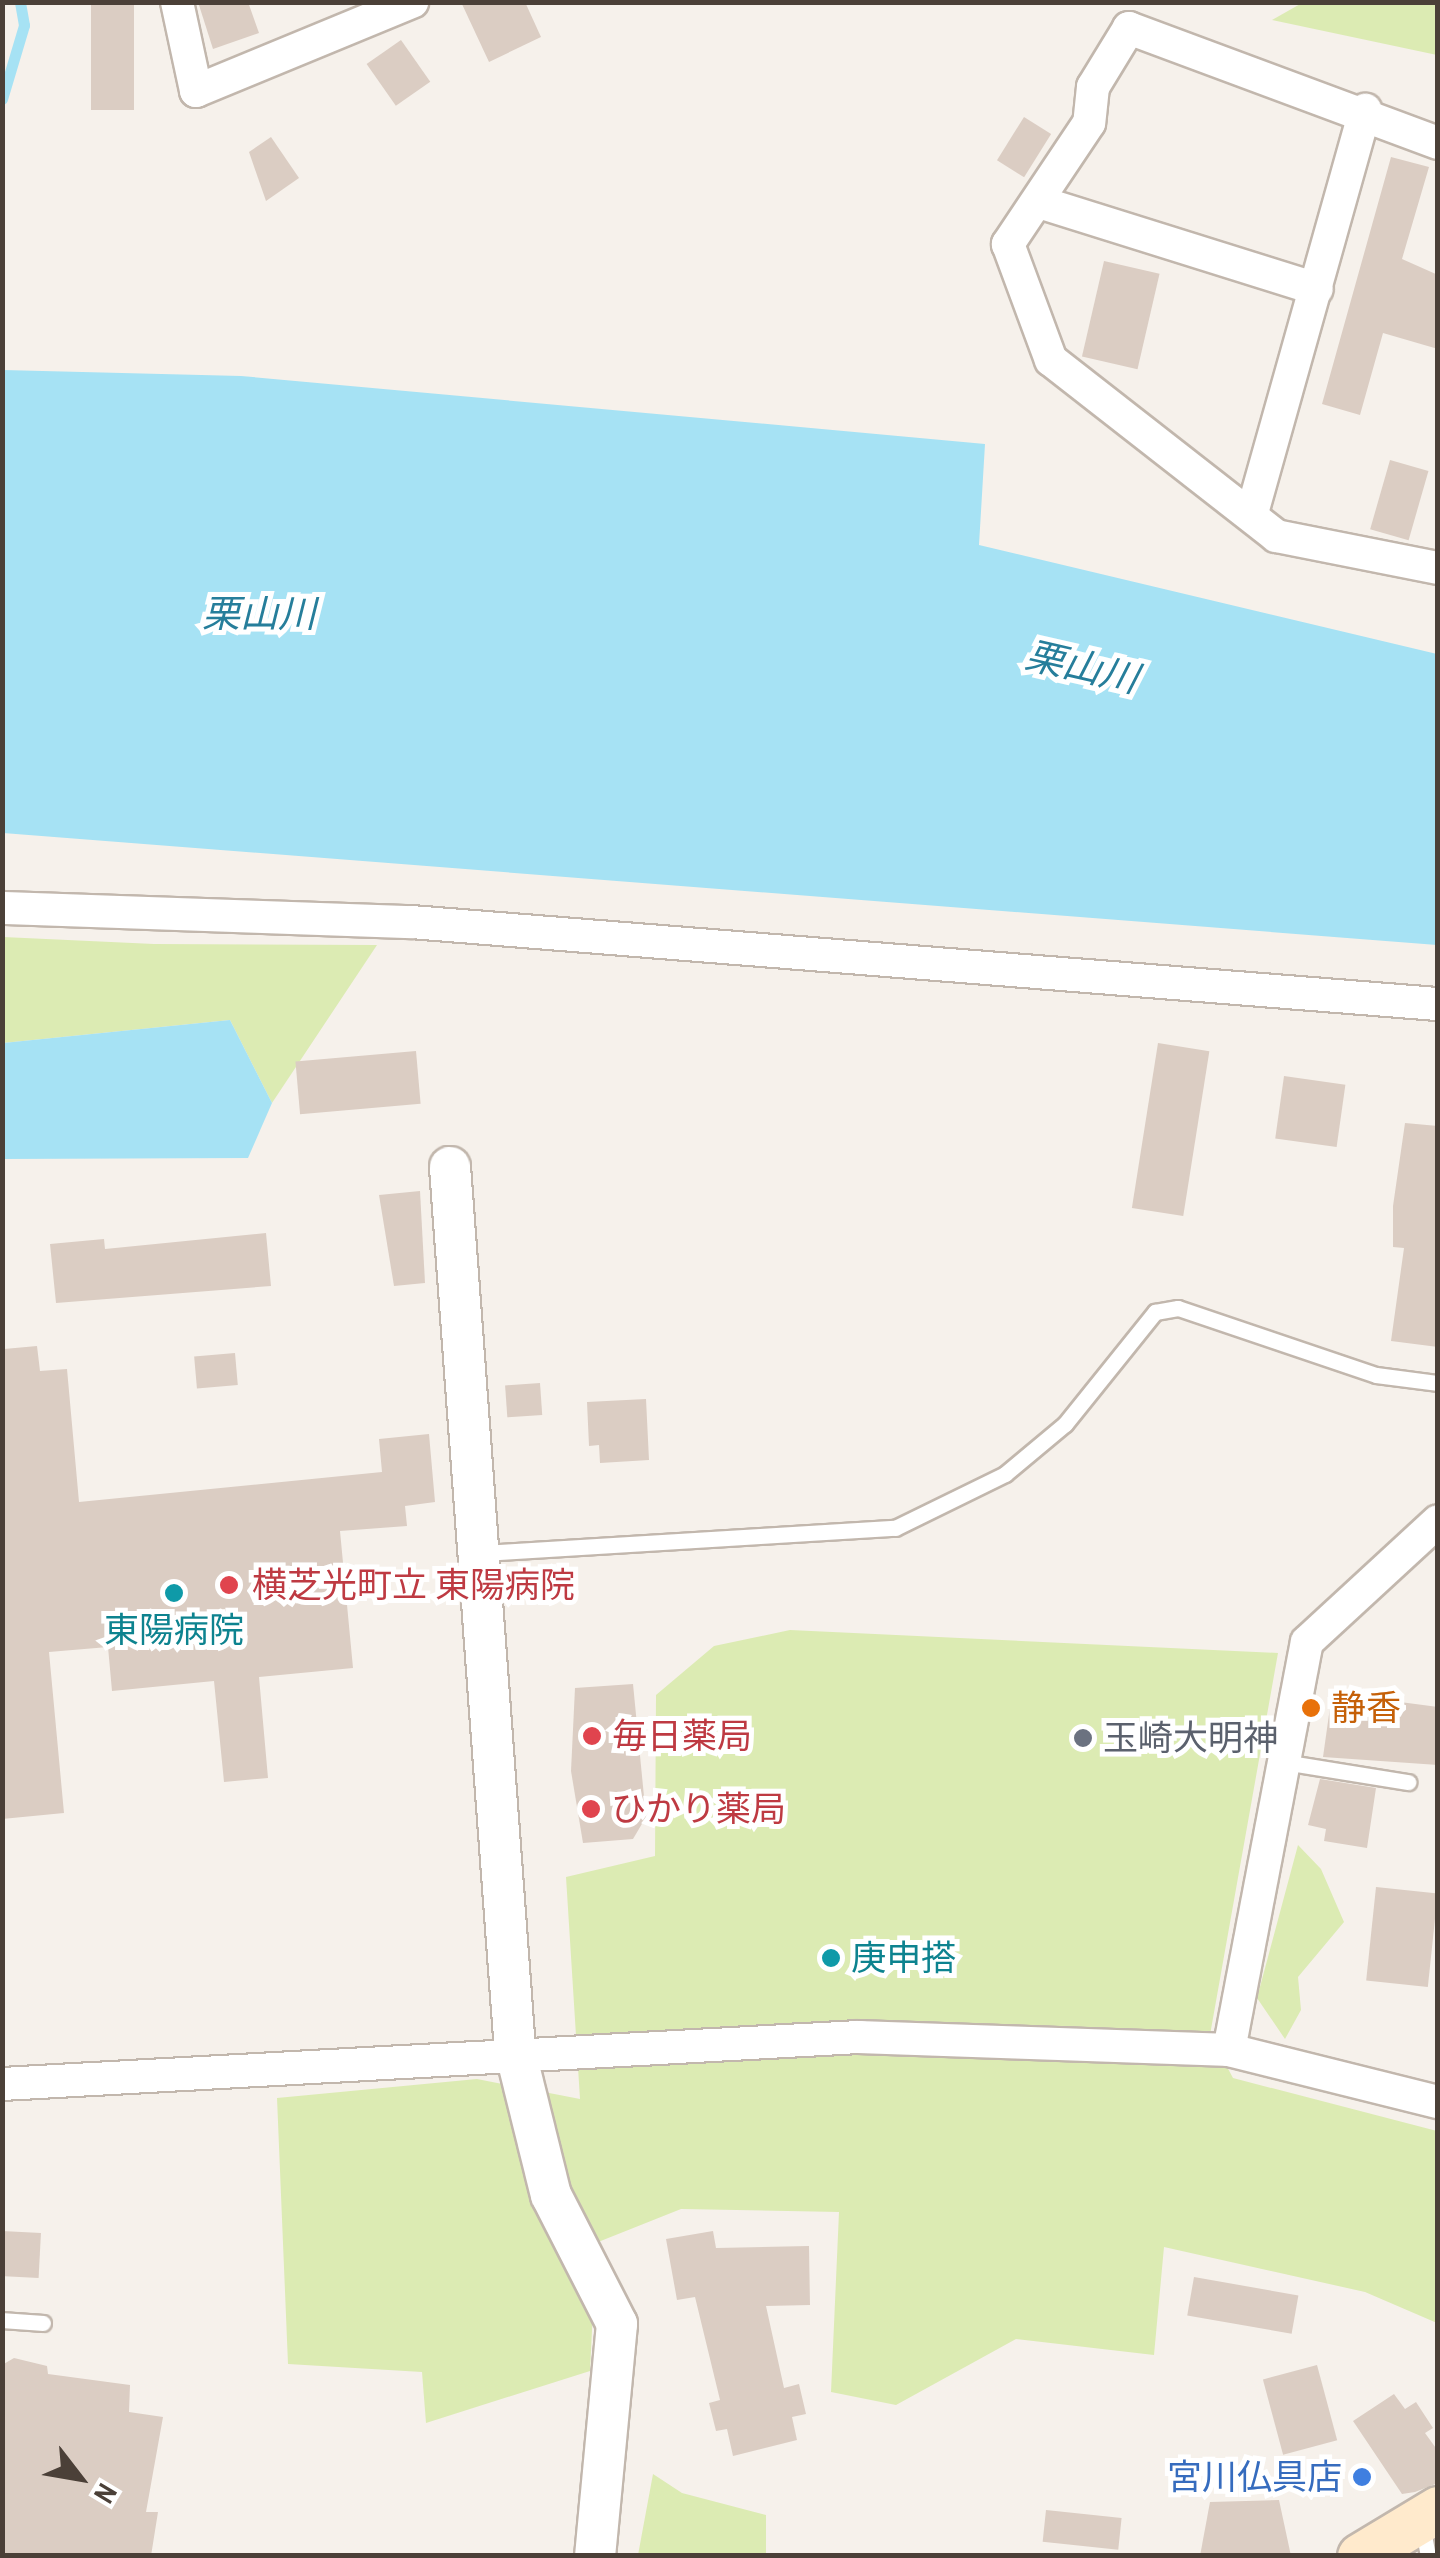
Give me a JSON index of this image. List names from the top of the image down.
{
  "water": ["栗山川"],
  "places": [
    "横芝光町立 東陽病院",
    "東陽病院",
    "静香",
    "毎日薬局",
    "玉崎大明神",
    "ひかり薬局",
    "庚申搭",
    "宮川仏具店"
  ],
  "north": "bottom right"
}
